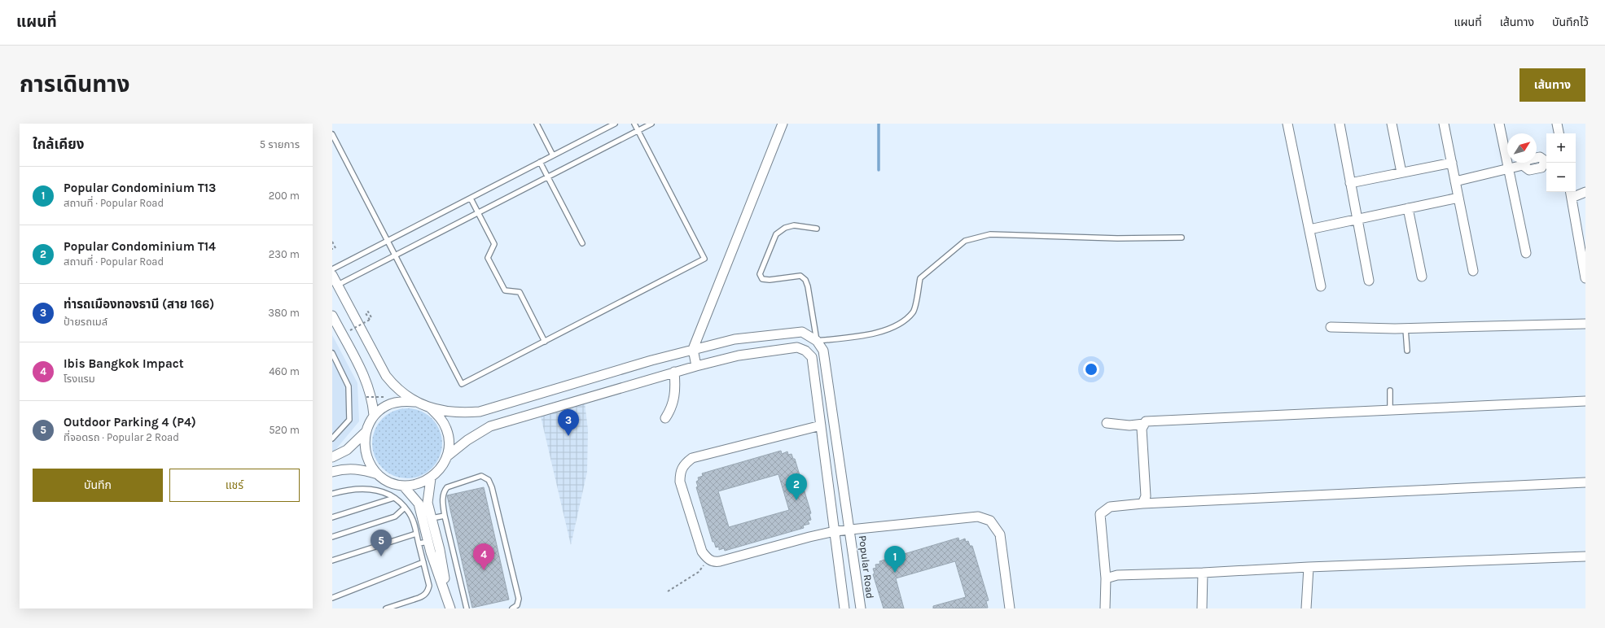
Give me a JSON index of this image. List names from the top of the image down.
{
  "streets": {
    "street": ["Popular Road"]
  },
  "north": "top right",
  "page": {
    "header": "แผนที่",
    "nav": ["แผนที่", "เส้นทาง", "บันทึกไว้"],
    "title": "การเดินทาง",
    "buttons": [
      "เส้นทาง",
      ["บันทึก", "แชร์"]
    ],
    "heading": ["ใกล้เคียง", "5 รายการ"],
    "map_buttons": ["+", "−"],
    "list": [
      {
        "mark": "1",
        "name": "Popular Condominium T13",
        "note": "สถานที่ · Popular Road",
        "value": "200 m"
      },
      {
        "mark": "2",
        "name": "Popular Condominium T14",
        "note": "สถานที่ · Popular Road",
        "value": "230 m"
      },
      {
        "mark": "3",
        "name": "ท่ารถเมืองทองธานี (สาย 166)",
        "note": "ป้ายรถเมล์",
        "value": "380 m"
      },
      {
        "mark": "4",
        "name": "Ibis Bangkok Impact",
        "note": "โรงแรม",
        "value": "460 m"
      },
      {
        "mark": "5",
        "name": "Outdoor Parking 4 (P4)",
        "note": "ที่จอดรถ · Popular 2 Road",
        "value": "520 m"
      }
    ],
    "pins": [
      "3",
      "2",
      "5",
      "4",
      "1"
    ]
  }
}
